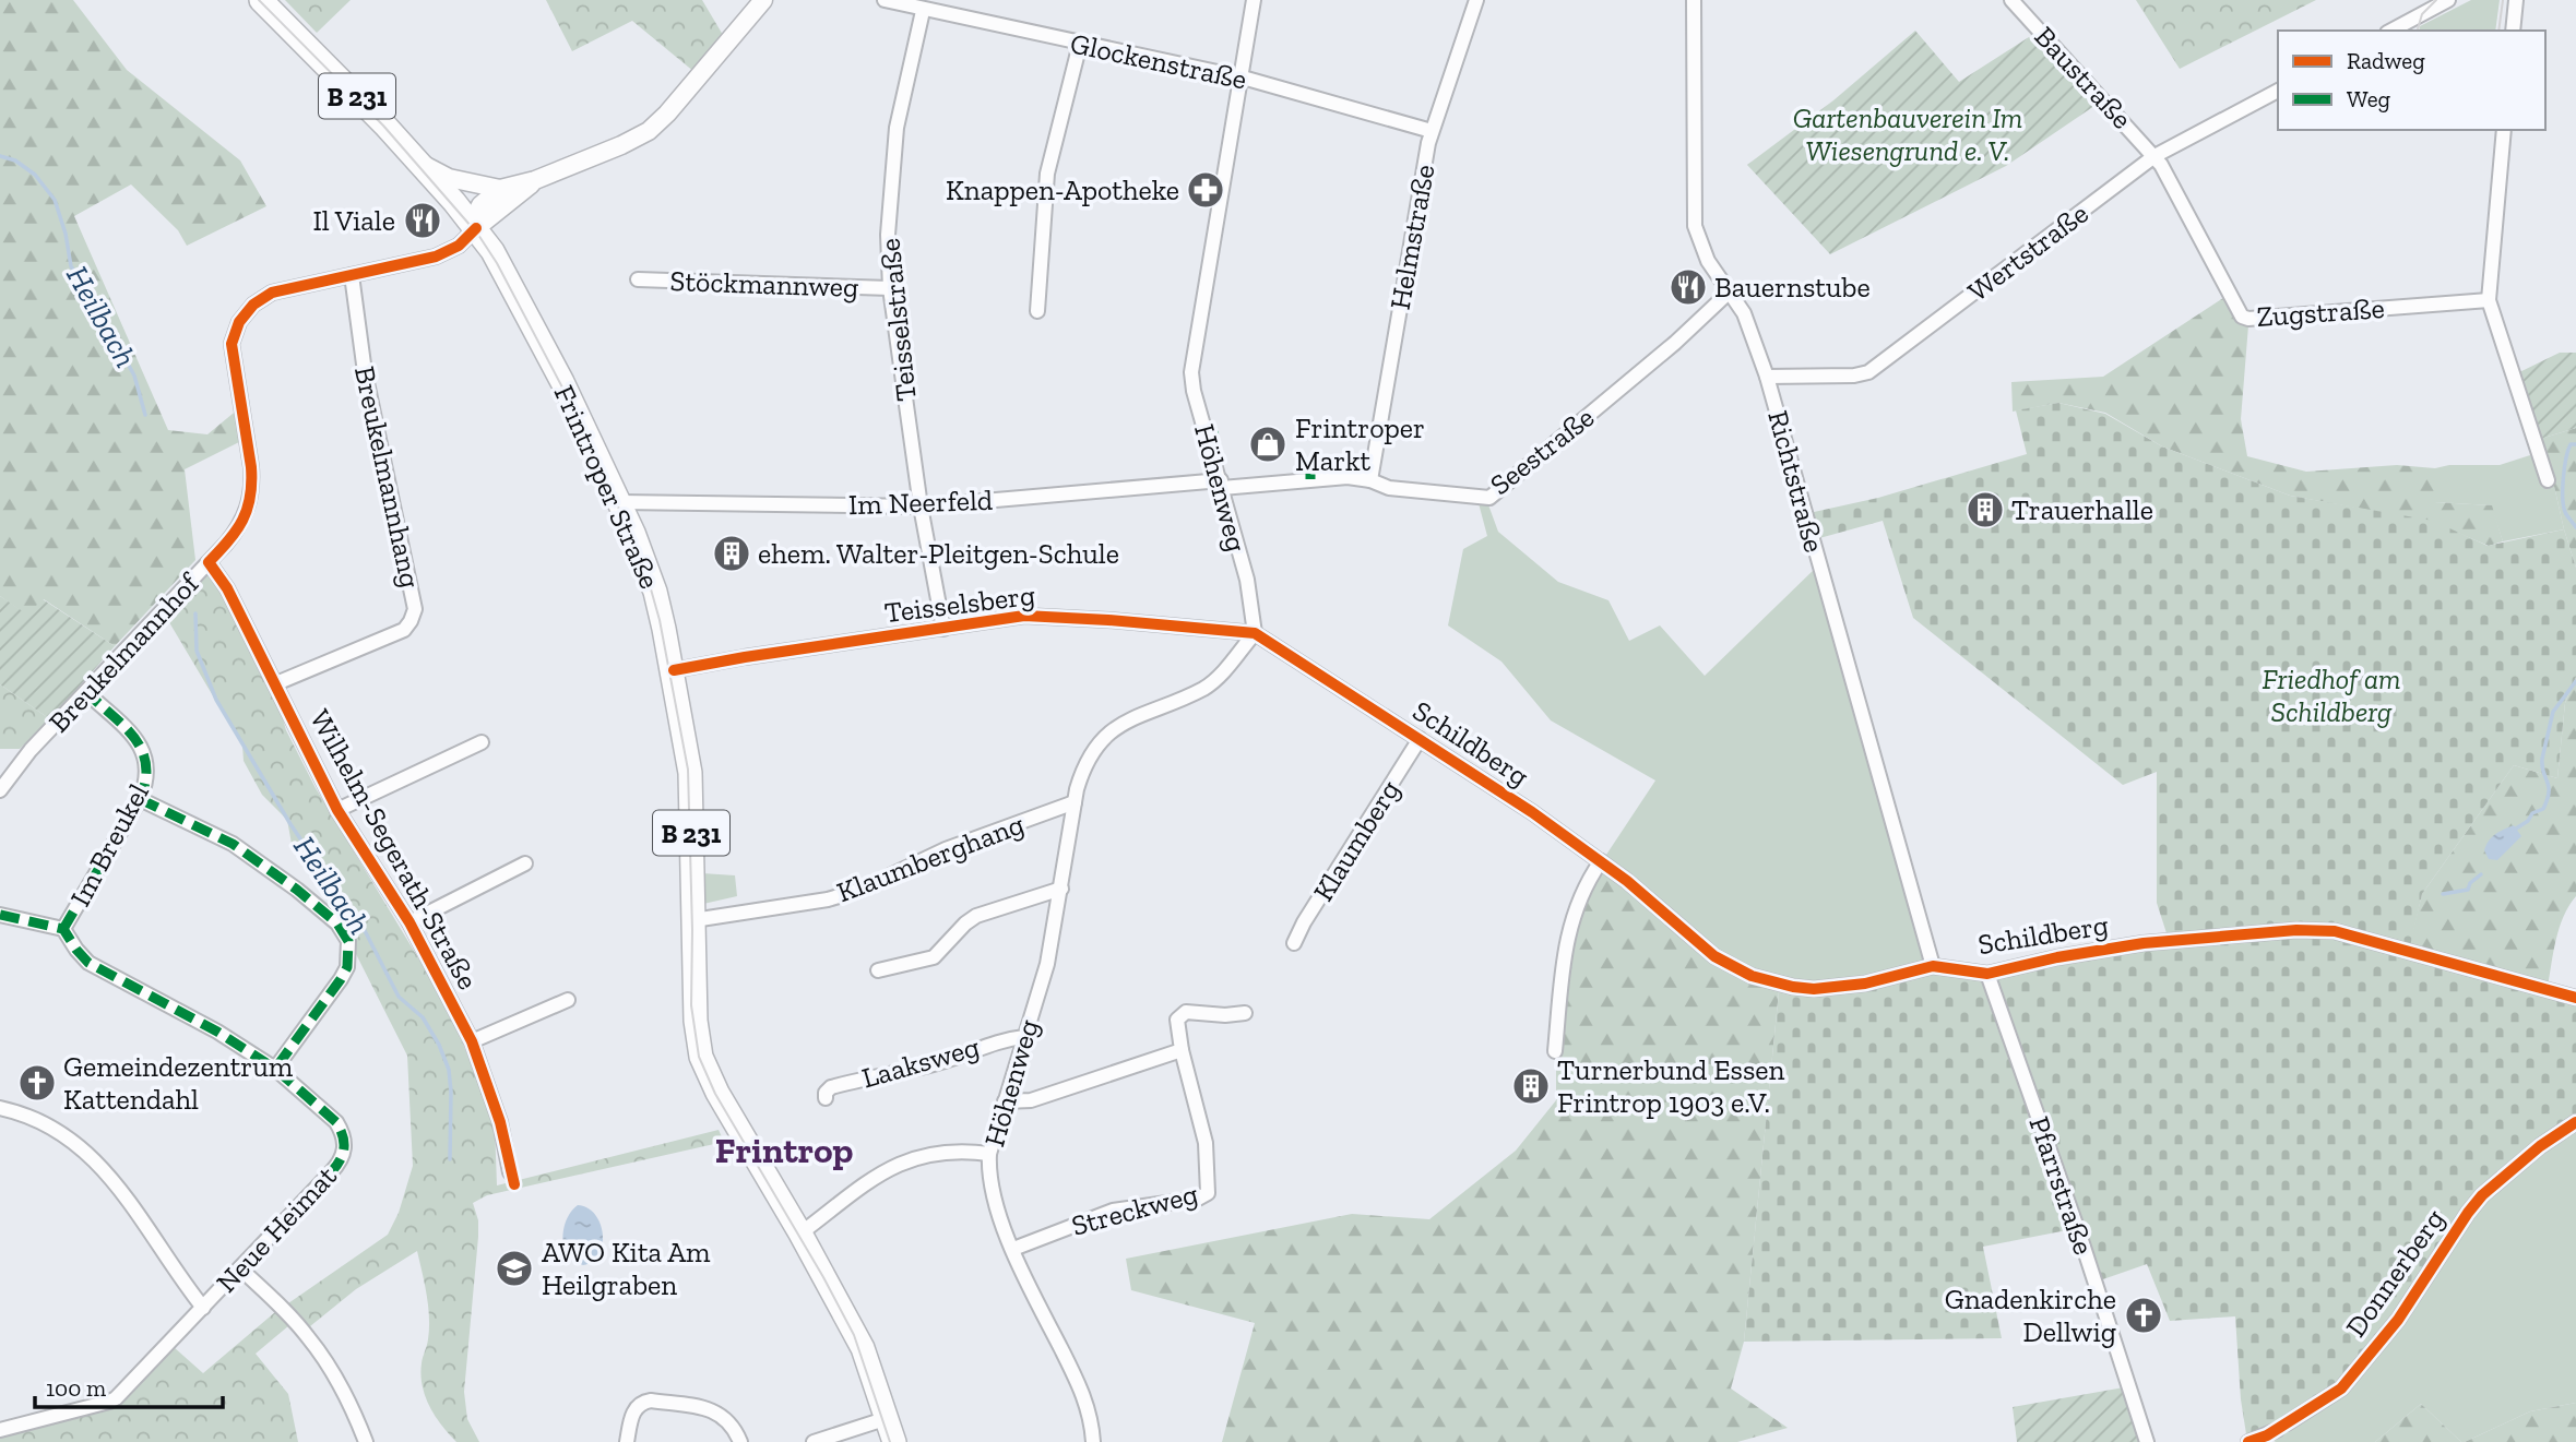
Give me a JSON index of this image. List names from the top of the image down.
{
  "streets": {
    "main road": ["B 231", "Frintroper Straße"],
    "street": [
      "Glockenstraße",
      "Baustraße",
      "Helmstraße",
      "Wertstraße",
      "Stöckmannweg",
      "Zugstraße",
      "Teisselstraße",
      "Seestraße",
      "Breukelmannhang",
      "Richtstraße",
      "Höhenweg",
      "Im Neerfeld",
      "Teisselsberg",
      "Breukelmannhof",
      "Schildberg",
      "Klaumberg",
      "Im Breukel",
      "Wilhelm-Segerath-Straße",
      "Klaumberghang",
      "Laaksweg",
      "Pfarrstraße",
      "Streckweg",
      "Neue Heimat",
      "Donnerberg"
    ]
  },
  "crossings": [
    ["Glockenstraße", "Helmstraße"],
    ["Glockenstraße", "Teisselstraße"],
    ["Glockenstraße", "Höhenweg"],
    ["Baustraße", "Wertstraße"],
    ["Baustraße", "Zugstraße"],
    ["Helmstraße", "Seestraße"],
    ["Wertstraße", "Zugstraße"],
    ["Wertstraße", "Richtstraße"],
    ["Stöckmannweg", "Teisselstraße"],
    ["Teisselstraße", "Im Neerfeld"],
    ["Teisselstraße", "Teisselsberg"],
    ["Seestraße", "Richtstraße"],
    ["Seestraße", "Höhenweg"],
    ["Seestraße", "Im Neerfeld"],
    ["Breukelmannhang", "Breukelmannhof"],
    ["Breukelmannhang", "Wilhelm-Segerath-Straße"],
    ["Richtstraße", "Schildberg"],
    ["Frintroper Straße", "Im Neerfeld"],
    ["Frintroper Straße", "Teisselsberg"],
    ["Frintroper Straße", "Breukelmannhof"],
    ["Frintroper Straße", "Klaumberghang"],
    ["Höhenweg", "Im Neerfeld"],
    ["Höhenweg", "Teisselsberg"],
    ["Höhenweg", "Schildberg"],
    ["Höhenweg", "Klaumberghang"],
    ["Höhenweg", "Laaksweg"],
    ["Höhenweg", "Streckweg"],
    ["Teisselsberg", "Schildberg"],
    ["Breukelmannhof", "Im Breukel"],
    ["Breukelmannhof", "Wilhelm-Segerath-Straße"],
    ["Schildberg", "Klaumberg"],
    ["Schildberg", "Pfarrstraße"],
    ["Im Breukel", "Neue Heimat"]
  ],
  "districts": ["Frintrop"],
  "water": ["Heilbach"],
  "parks": ["Gartenbauverein Im Wiesengrund e. V.", "Friedhof am Schildberg"],
  "places": {
    "pharmacy": ["Knappen-Apotheke"],
    "restaurant": ["Il Viale", "Bauernstube"],
    "shop": ["Frintroper Markt"],
    "building": ["Trauerhalle", "ehem. Walter-Pleitgen-Schule", "Turnerbund Essen Frintrop 1903 e.V."],
    "church": ["Gemeindezentrum Kattendahl", "Gnadenkirche Dellwig"],
    "school or university": ["AWO Kita Am Heilgraben"]
  },
  "legend": ["Radweg", "Weg"],
  "scale_bar": "100 m"
}
